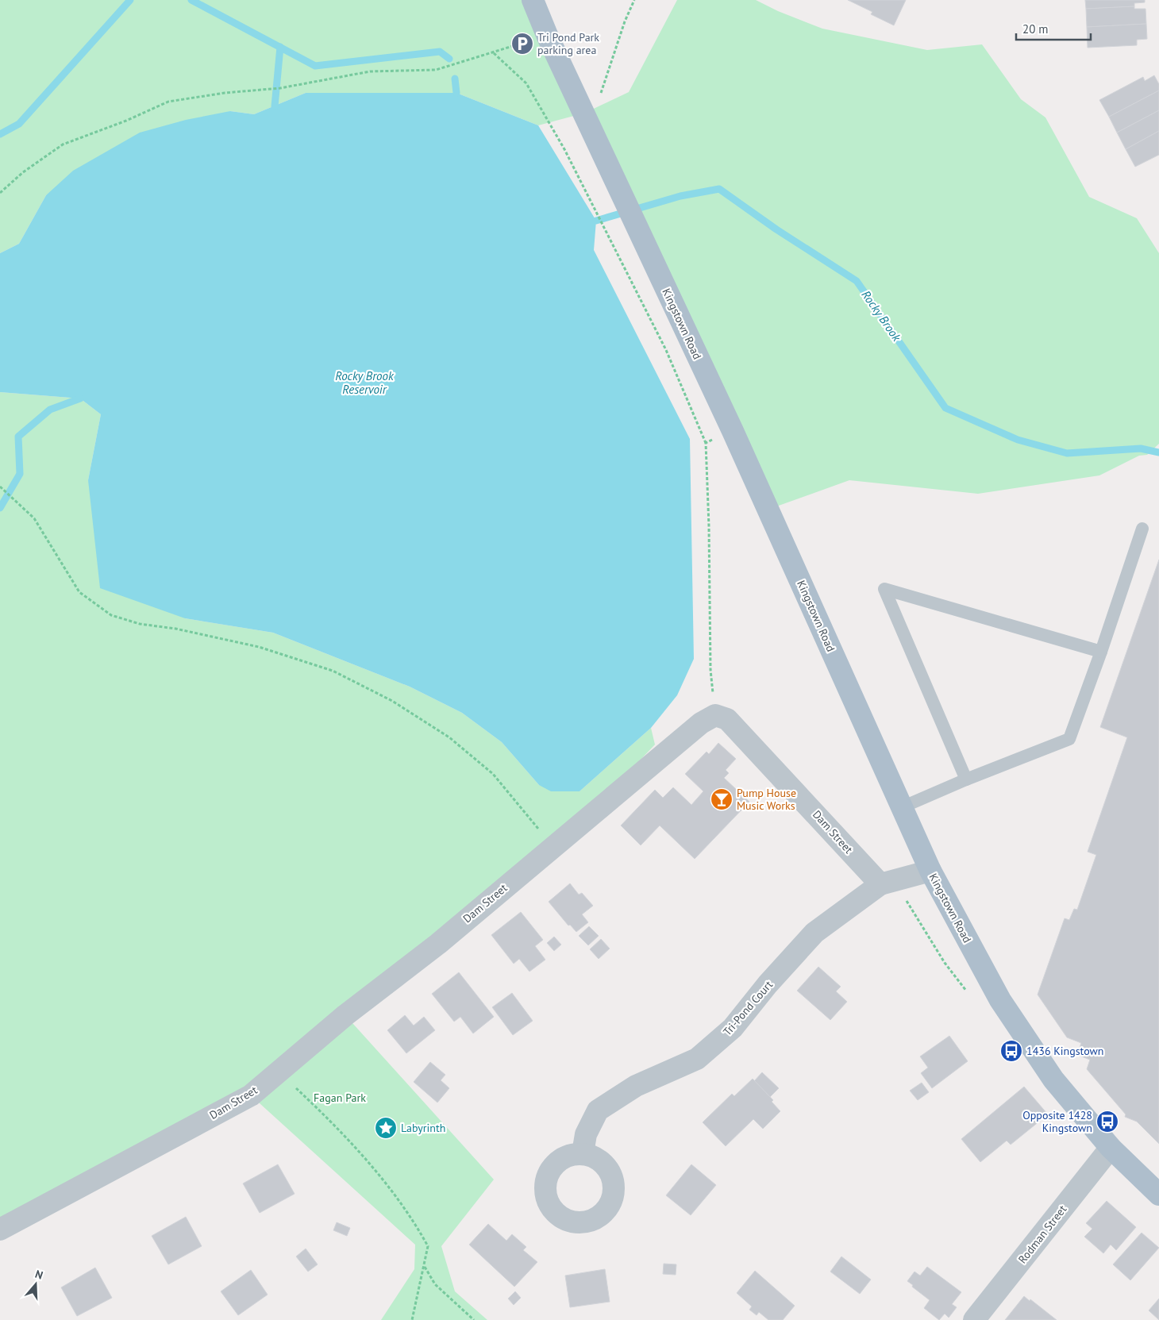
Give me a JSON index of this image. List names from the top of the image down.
{
  "streets": {
    "main road": ["Kingstown Road"],
    "street": ["Dam Street", "Tri-Pond Court", "Rodman Street"]
  },
  "crossings": [
    ["Kingstown Road", "Rodman Street"],
    ["Dam Street", "Tri-Pond Court"]
  ],
  "water": ["Rocky Brook", "Rocky Brook Reservoir"],
  "parks": ["Fagan Park"],
  "places": {
    "parking": ["Tri Pond Park parking area"],
    "bar": ["Pump House Music Works"],
    "bus stop": ["1436 Kingstown", "Opposite 1428 Kingstown"],
    "place": ["Labyrinth"]
  },
  "scale_bar": "20 m",
  "north": "top"
}
